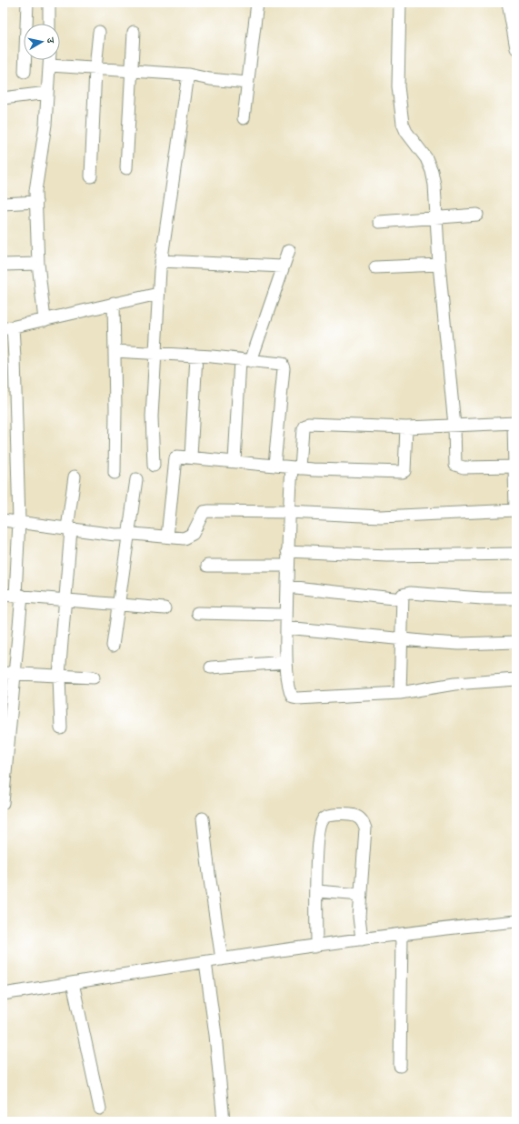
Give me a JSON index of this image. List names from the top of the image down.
{
  "north": "right"
}
